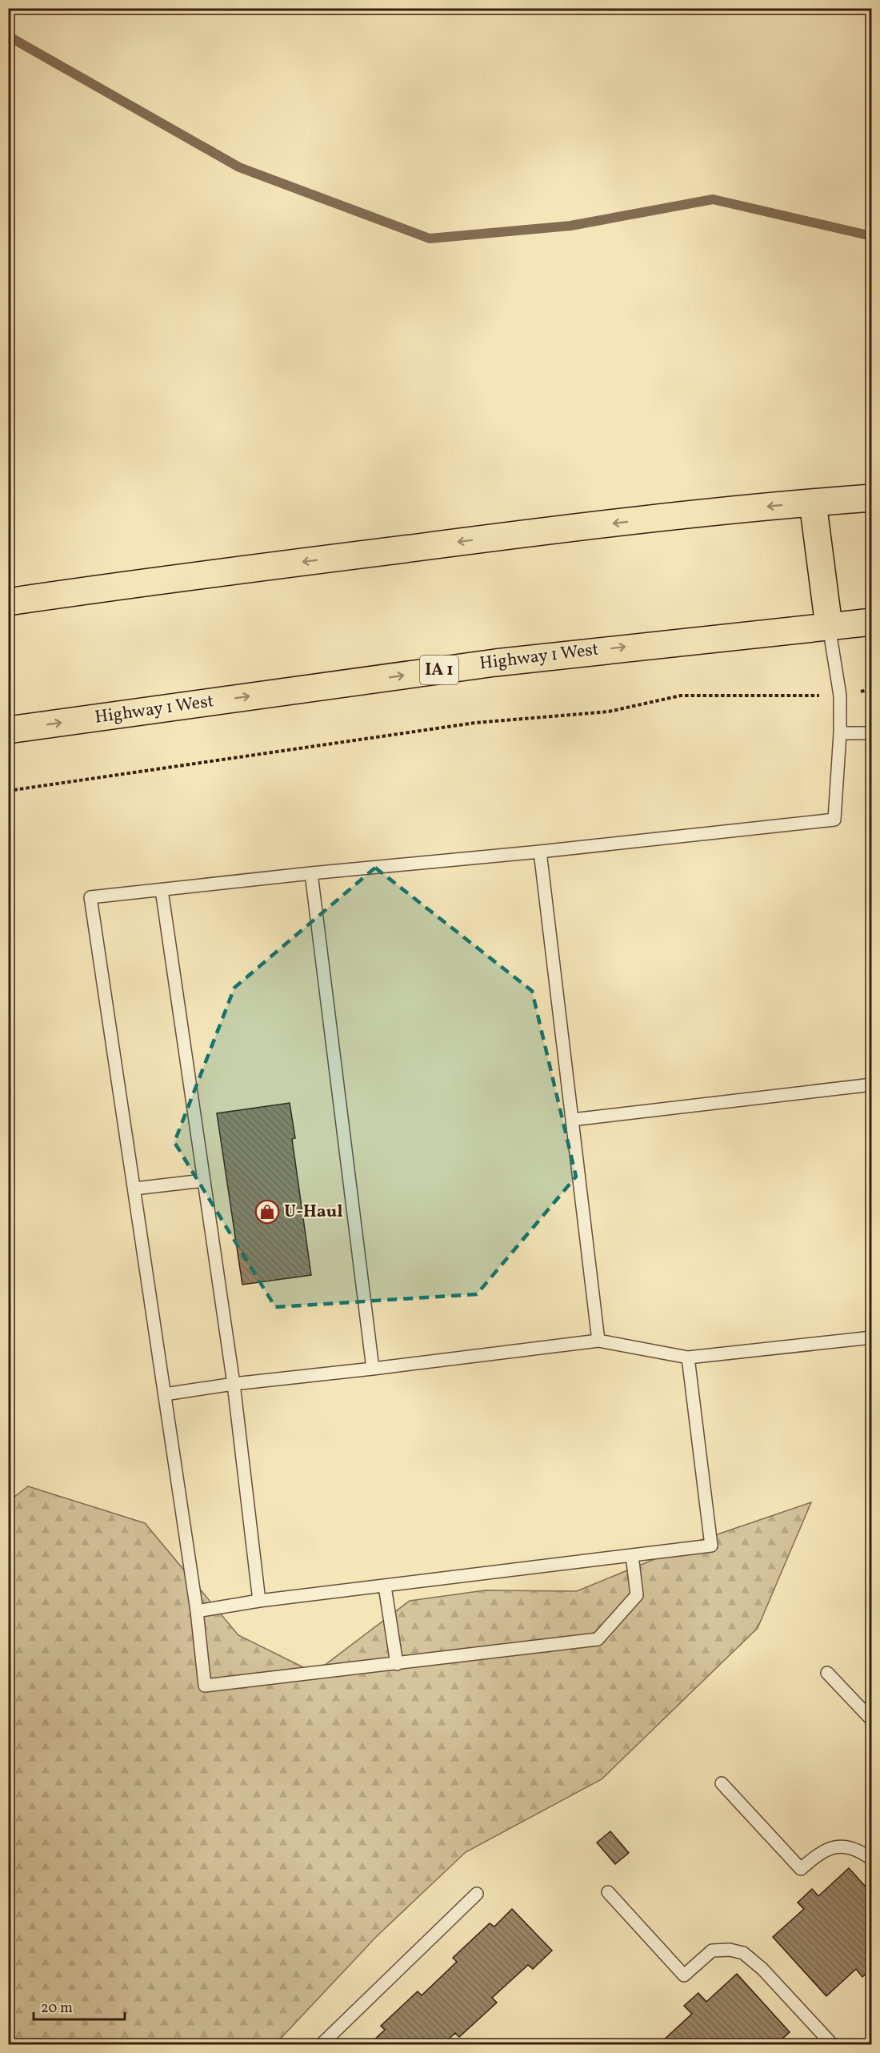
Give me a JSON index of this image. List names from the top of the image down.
{
  "streets": {
    "main road": ["Highway 1 West", "IA 1"]
  },
  "places": {
    "shop": ["U-Haul"]
  },
  "scale_bar": "20 m"
}
